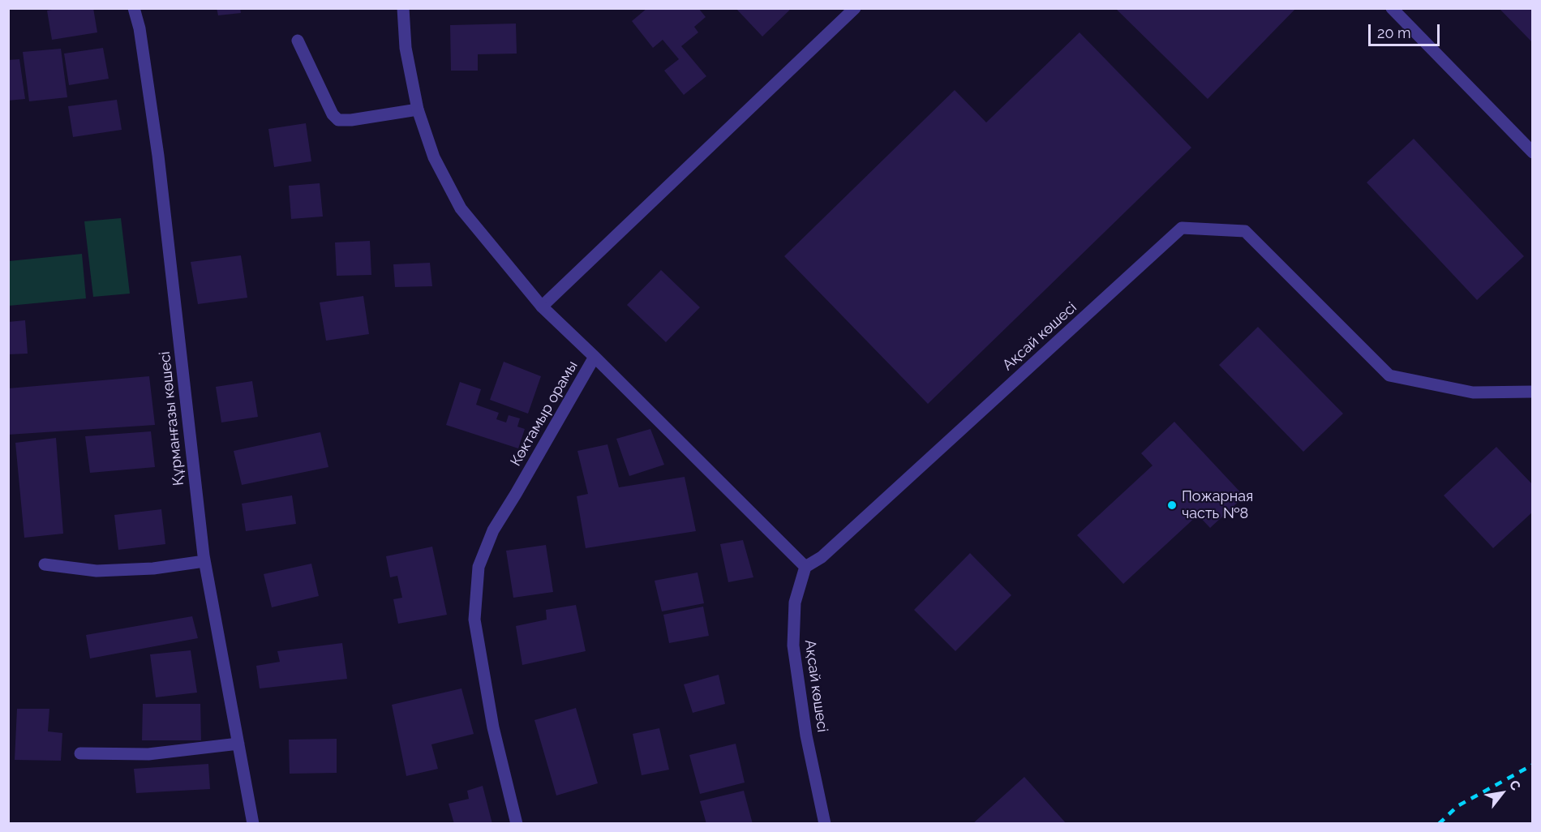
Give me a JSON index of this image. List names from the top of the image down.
{
  "streets": {
    "street": ["Ақсай көшесі", "Көктамыр орамы", "Құрманғазы көшесі"]
  },
  "places": ["Пожарная часть №8"],
  "scale_bar": "20 m",
  "north": "top right"
}
